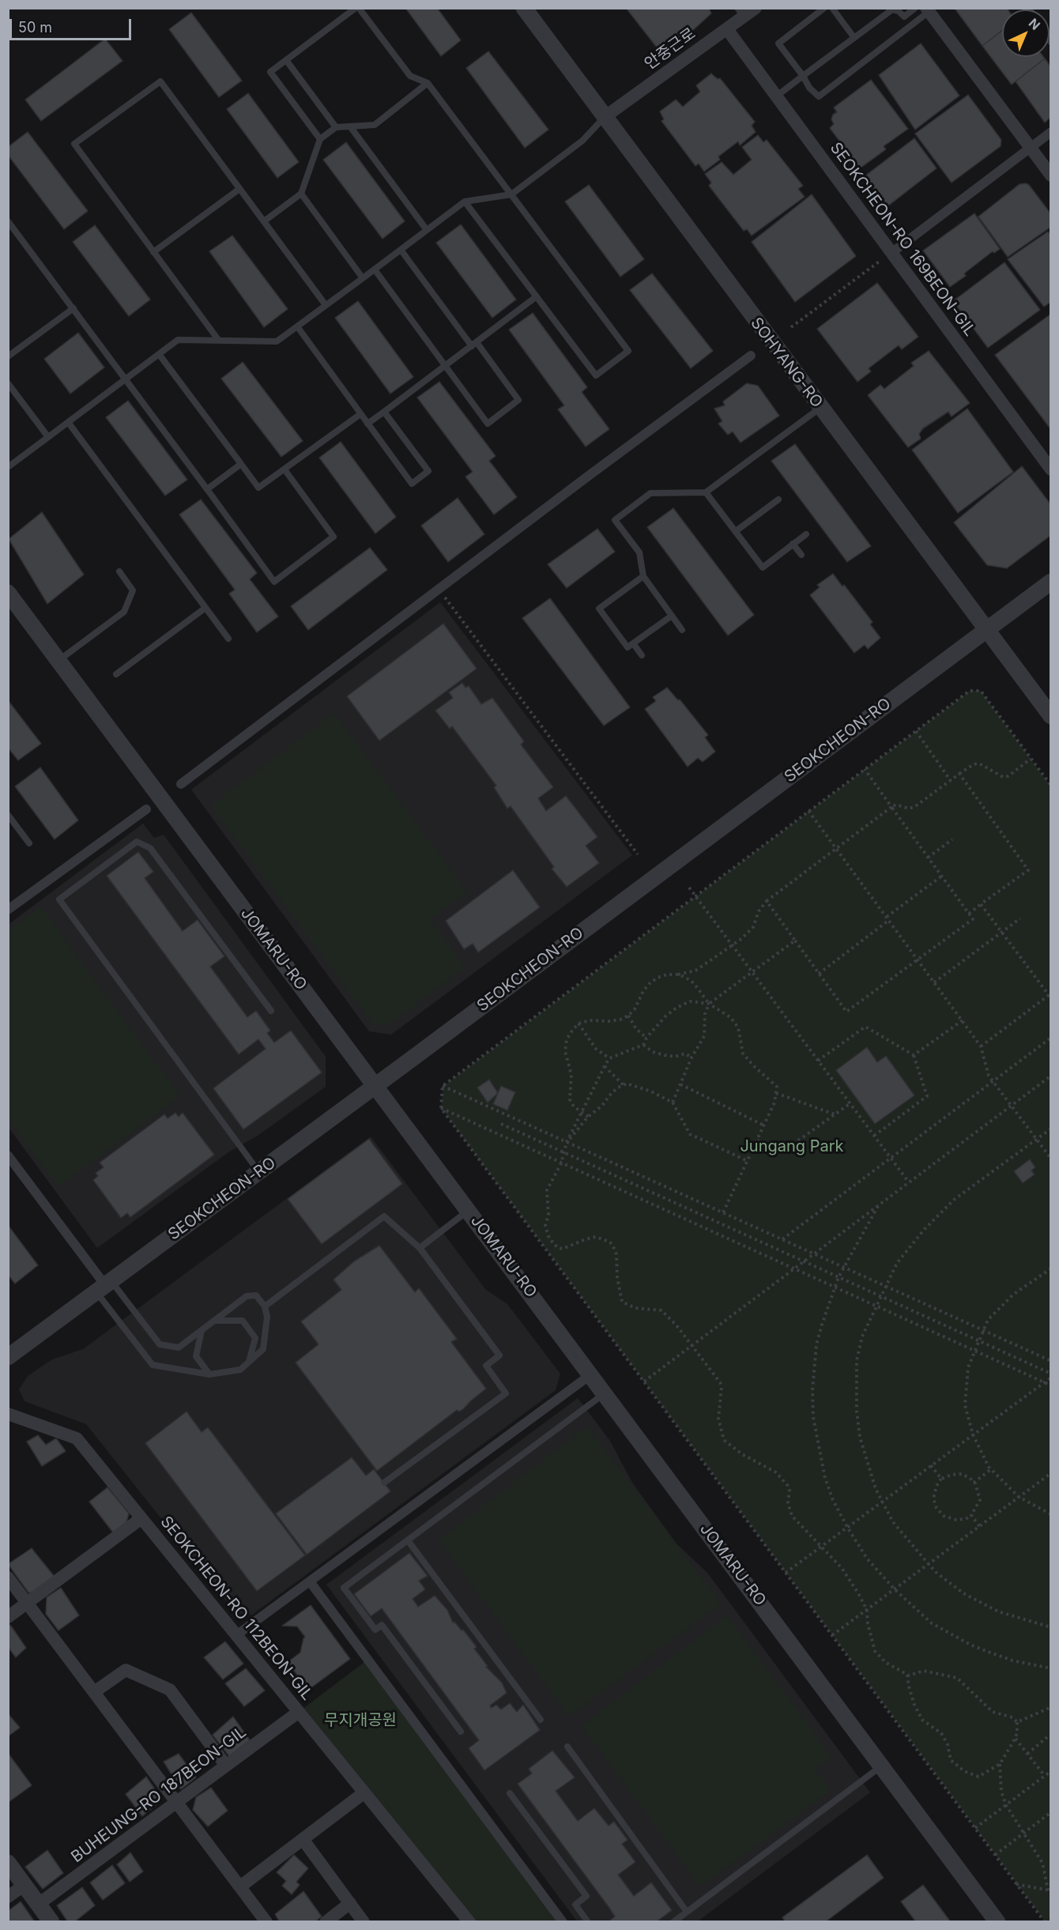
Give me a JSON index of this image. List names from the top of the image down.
{
  "streets": {
    "street": [
      "안중근로",
      "SEOKCHEON-RO 169BEON-GIL",
      "SOHYANG-RO",
      "SEOKCHEON-RO",
      "JOMARU-RO",
      "SEOKCHEON-RO 112BEON-GIL",
      "BUHEUNG-RO 187BEON-GIL"
    ]
  },
  "crossings": [
    ["안중근로", "SEOKCHEON-RO 169BEON-GIL"],
    ["안중근로", "SOHYANG-RO"],
    ["SOHYANG-RO", "SEOKCHEON-RO"],
    ["SEOKCHEON-RO", "JOMARU-RO"],
    ["SEOKCHEON-RO 112BEON-GIL", "BUHEUNG-RO 187BEON-GIL"]
  ],
  "parks": ["Jungang Park", "무지개공원"],
  "scale_bar": "50 m",
  "north": "top right"
}
